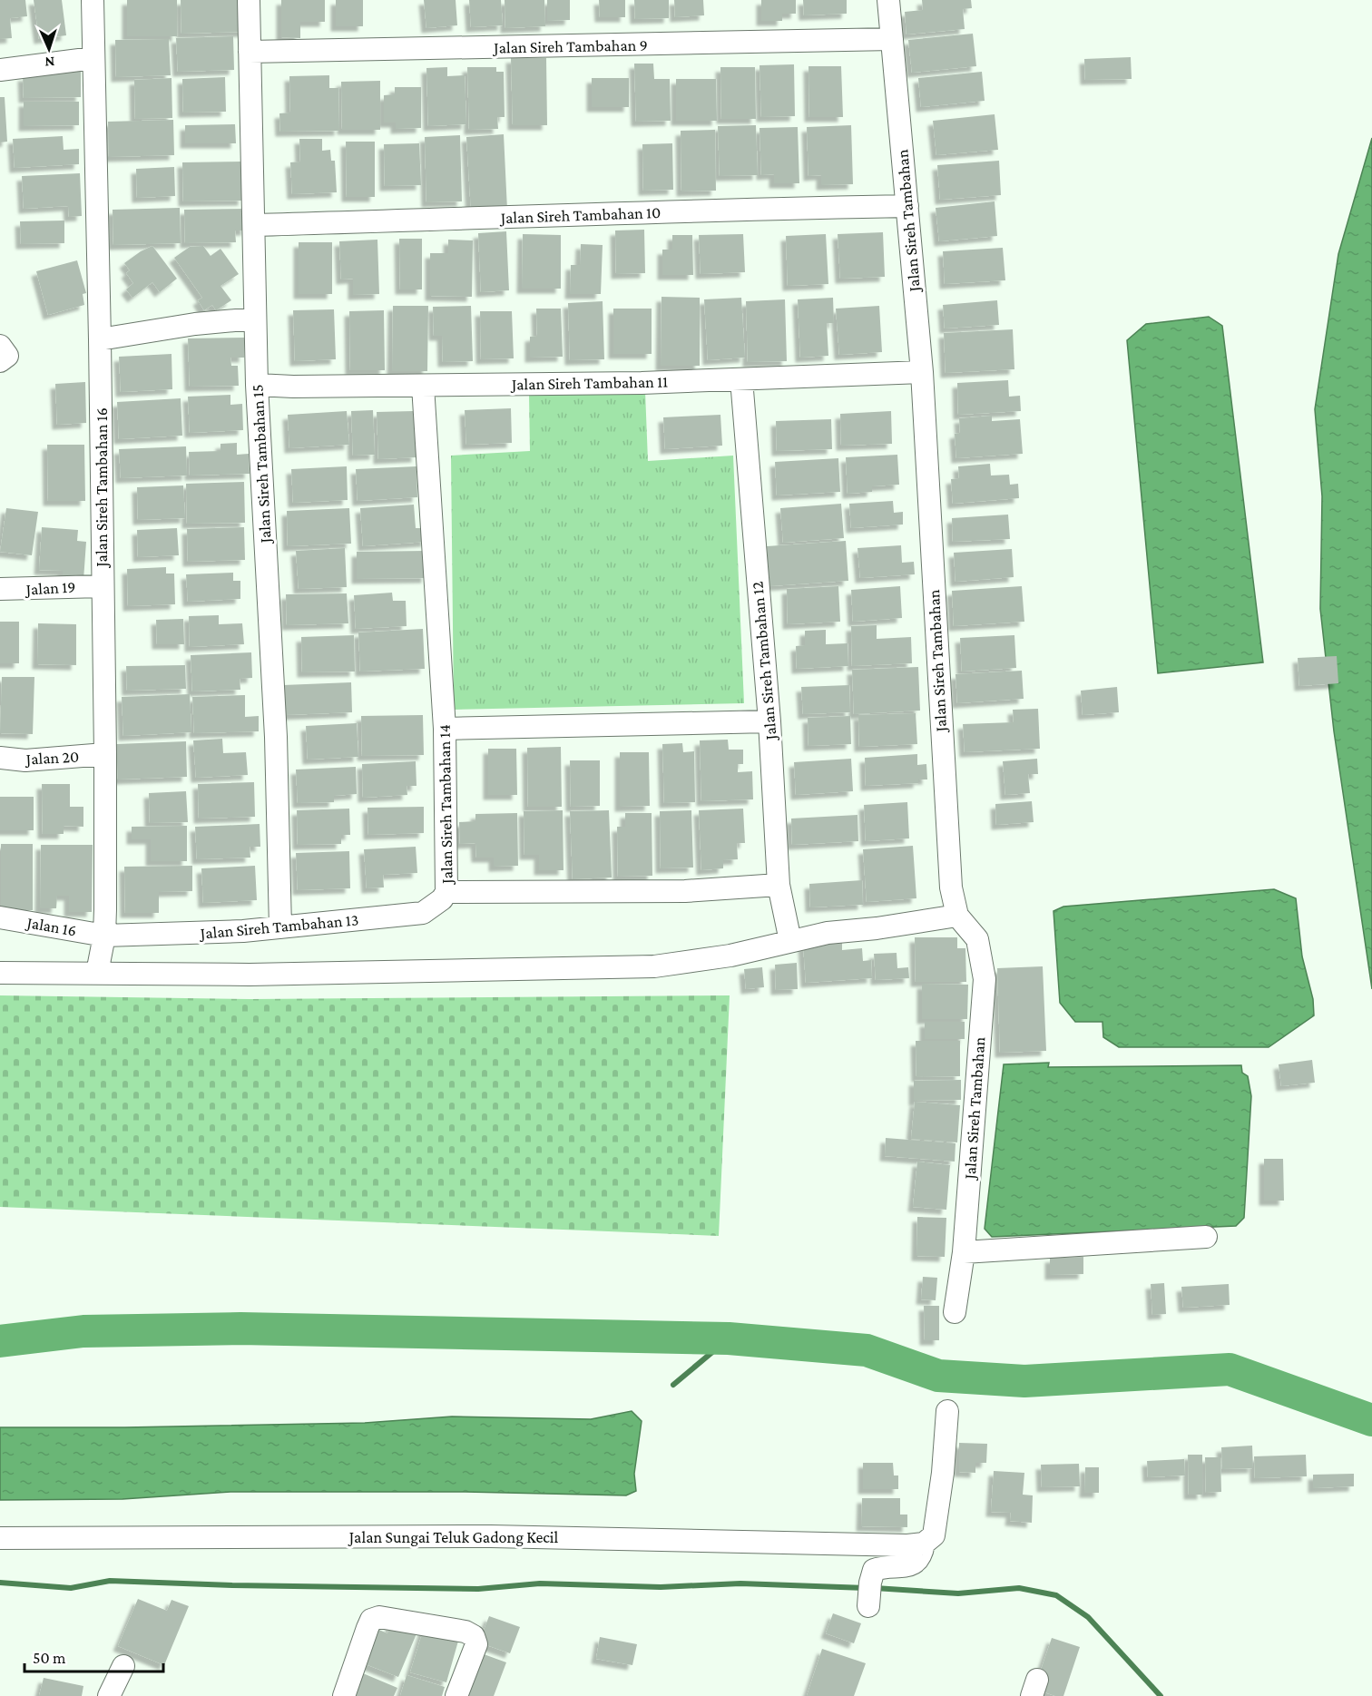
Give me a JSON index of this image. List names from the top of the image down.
{
  "streets": {
    "street": [
      "Jalan Sireh Tambahan 9",
      "Jalan Sireh Tambahan 10",
      "Jalan Sireh Tambahan",
      "Jalan Sireh Tambahan 11",
      "Jalan Sireh Tambahan 15",
      "Jalan Sireh Tambahan 16",
      "Jalan 19",
      "Jalan Sireh Tambahan 12",
      "Jalan 20",
      "Jalan Sireh Tambahan 14",
      "Jalan 16",
      "Jalan Sireh Tambahan 13",
      "Jalan Sungai Teluk Gadong Kecil"
    ]
  },
  "crossings": [
    ["Jalan Sireh Tambahan 9", "Jalan Sireh Tambahan"],
    ["Jalan Sireh Tambahan 9", "Jalan Sireh Tambahan 15"],
    ["Jalan Sireh Tambahan 10", "Jalan Sireh Tambahan"],
    ["Jalan Sireh Tambahan 10", "Jalan Sireh Tambahan 15"],
    ["Jalan Sireh Tambahan", "Jalan Sireh Tambahan 11"],
    ["Jalan Sireh Tambahan 11", "Jalan Sireh Tambahan 15"],
    ["Jalan Sireh Tambahan 11", "Jalan Sireh Tambahan 12"],
    ["Jalan Sireh Tambahan 11", "Jalan Sireh Tambahan 14"],
    ["Jalan Sireh Tambahan 15", "Jalan Sireh Tambahan 13"],
    ["Jalan Sireh Tambahan 16", "Jalan 19"],
    ["Jalan Sireh Tambahan 16", "Jalan 20"],
    ["Jalan Sireh Tambahan 16", "Jalan 16"],
    ["Jalan Sireh Tambahan 16", "Jalan Sireh Tambahan 13"],
    ["Jalan Sireh Tambahan 12", "Jalan Sireh Tambahan 14"],
    ["Jalan Sireh Tambahan 14", "Jalan Sireh Tambahan 13"],
    ["Jalan 16", "Jalan Sireh Tambahan 13"]
  ],
  "scale_bar": "50 m",
  "north": "bottom"
}
